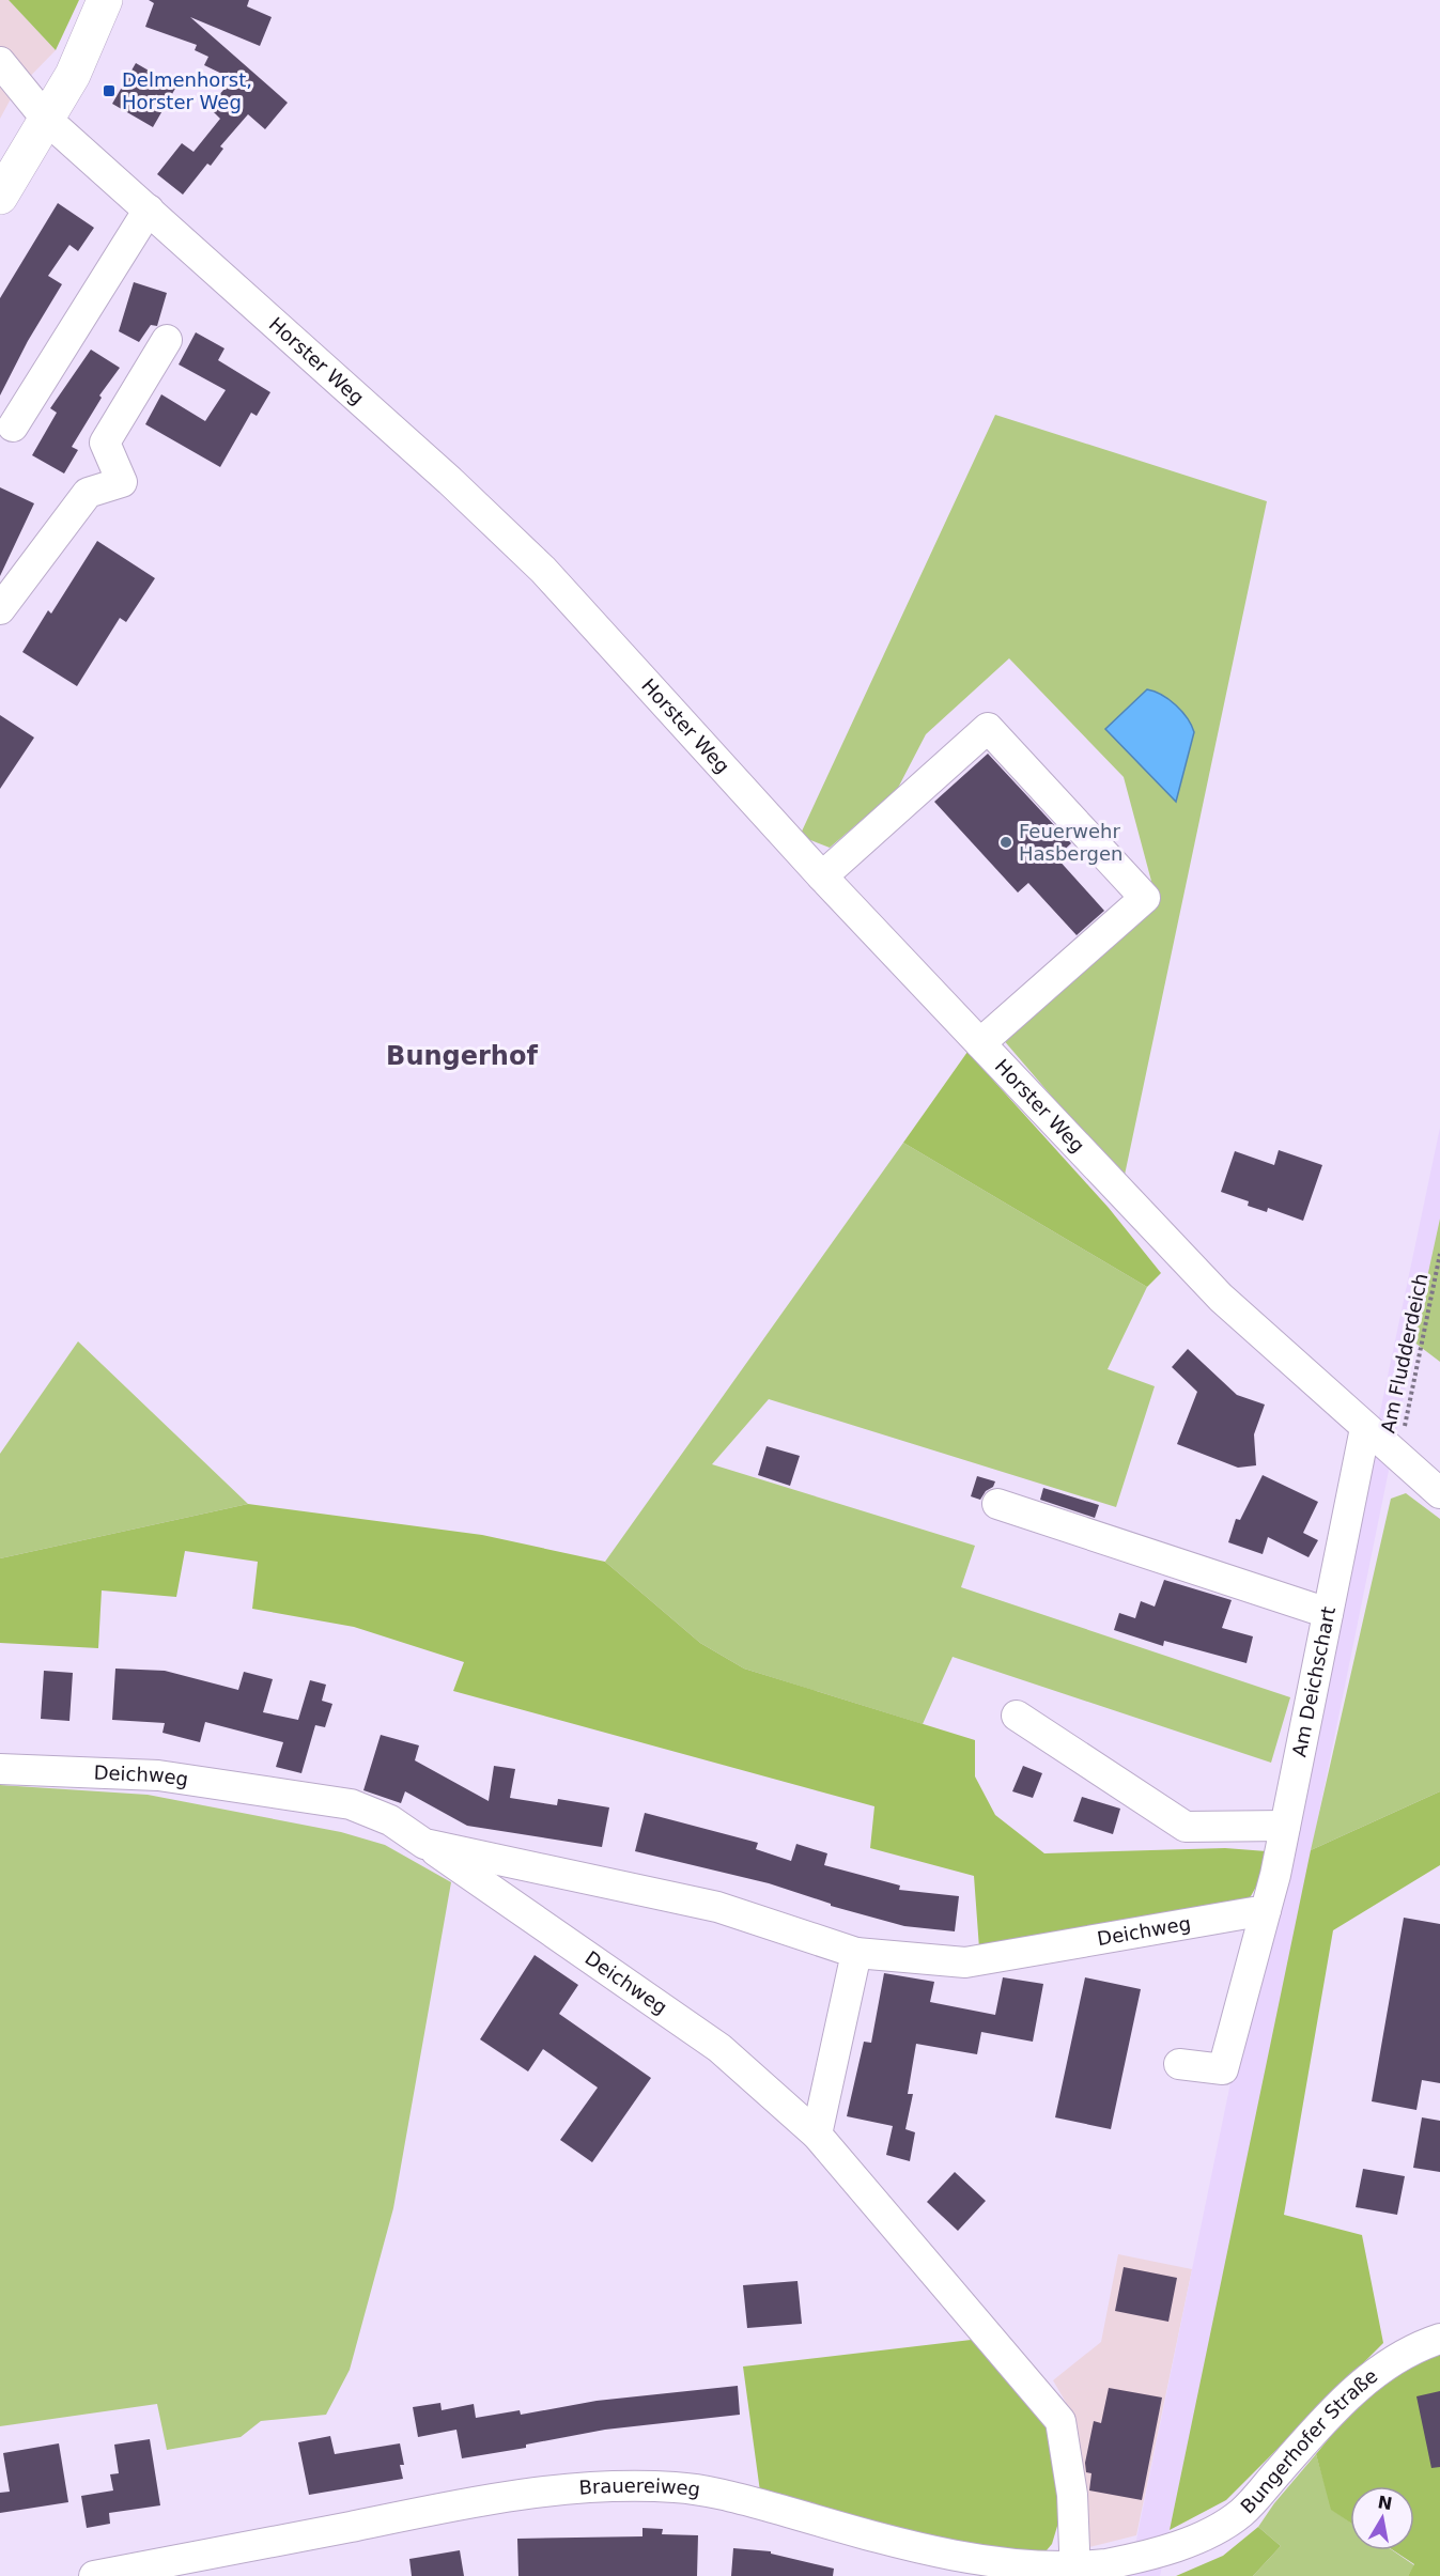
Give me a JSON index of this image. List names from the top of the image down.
{
  "streets": {
    "street": [
      "Horster Weg",
      "Am Deichschart",
      "Deichweg",
      "Bungerhofer Straße",
      "Brauereiweg"
    ],
    "path": ["Am Fludderdeich"]
  },
  "crossings": [
    ["Horster Weg", "Am Fludderdeich"],
    ["Horster Weg", "Am Deichschart"],
    ["Am Deichschart", "Deichweg"],
    ["Deichweg", "Brauereiweg"],
    ["Bungerhofer Straße", "Brauereiweg"]
  ],
  "districts": ["Bungerhof"],
  "places": {
    "transit": ["Delmenhorst, Horster Weg"],
    "other": ["Feuerwehr Hasbergen"]
  },
  "north": "top"
}
